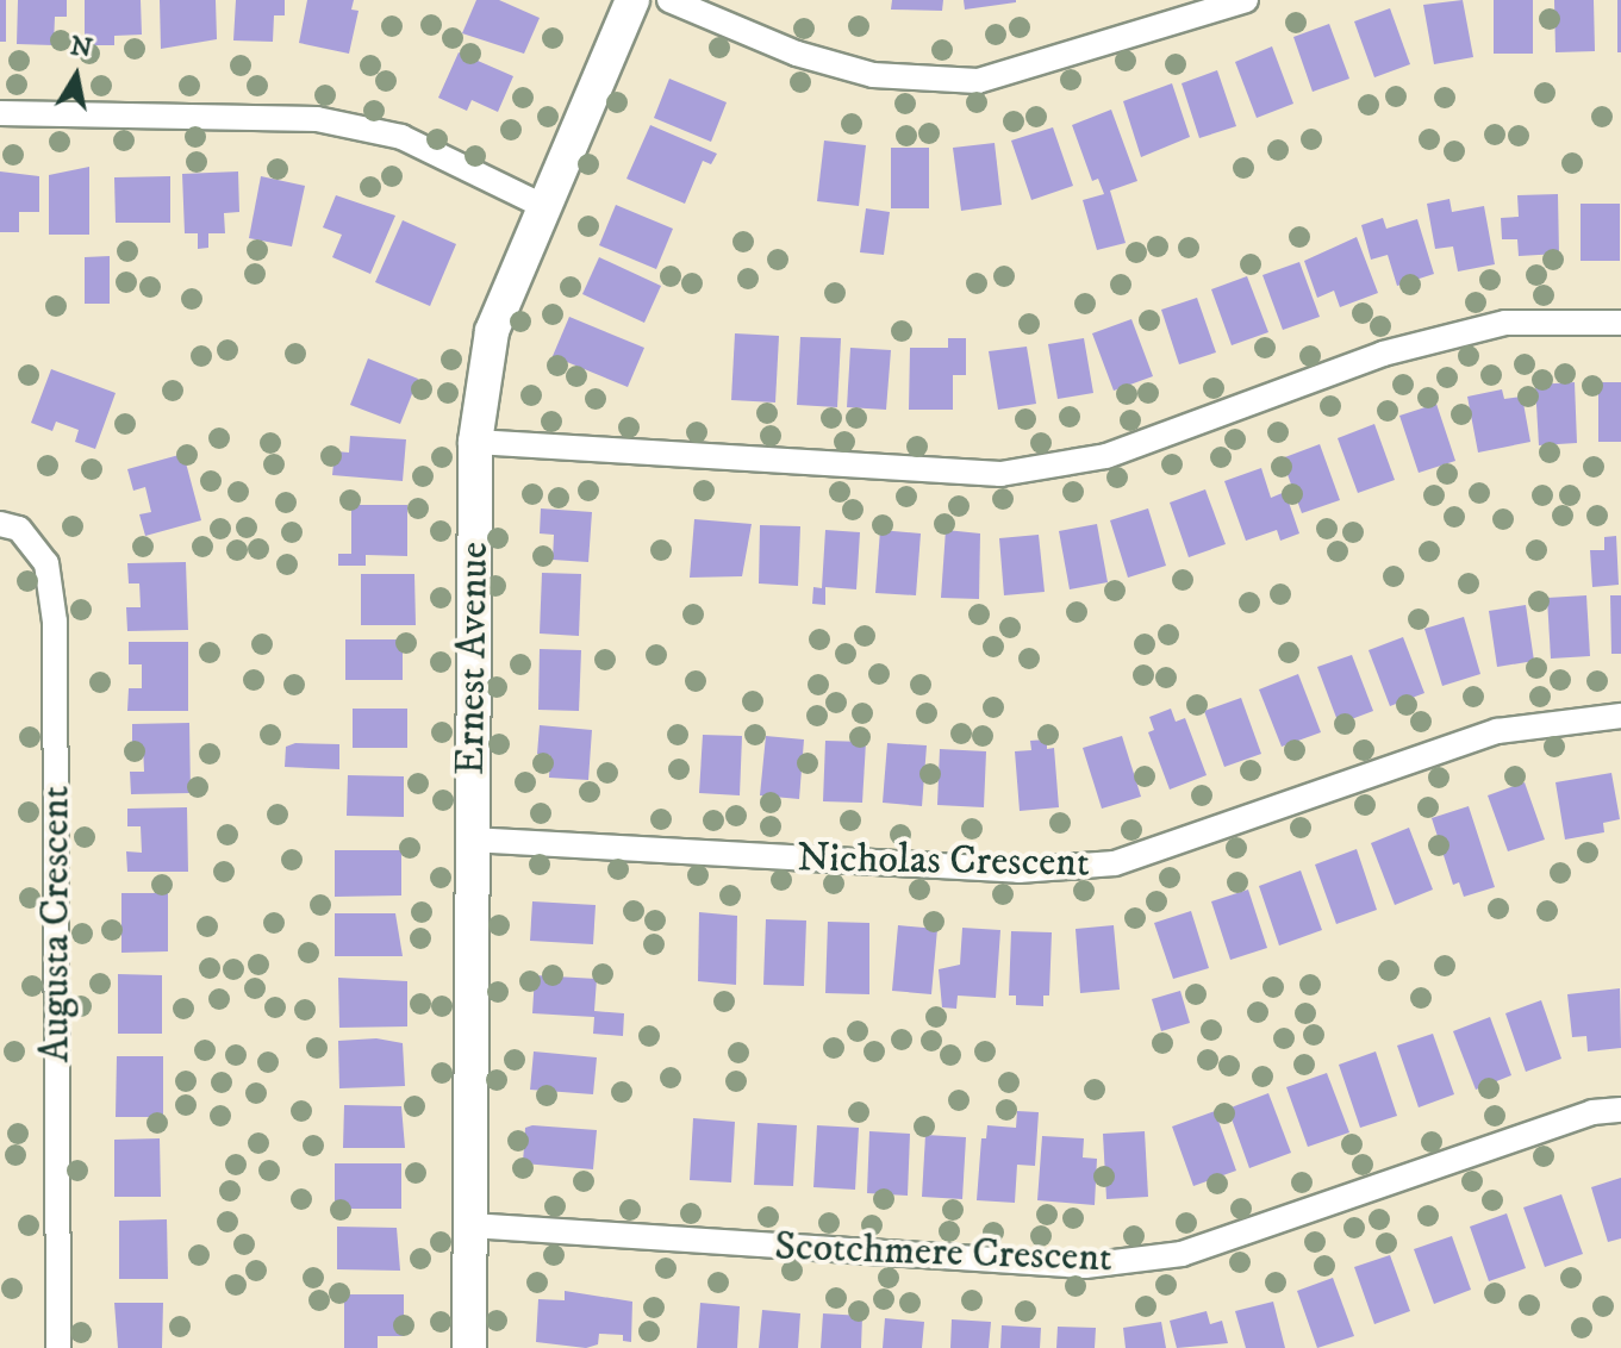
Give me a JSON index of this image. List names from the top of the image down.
{
  "streets": {
    "street": [
      "Ernest Avenue",
      "Nicholas Crescent",
      "Augusta Crescent",
      "Scotchmere Crescent"
    ]
  },
  "crossings": [
    ["Ernest Avenue", "Nicholas Crescent"],
    ["Ernest Avenue", "Scotchmere Crescent"]
  ],
  "north": "top"
}
